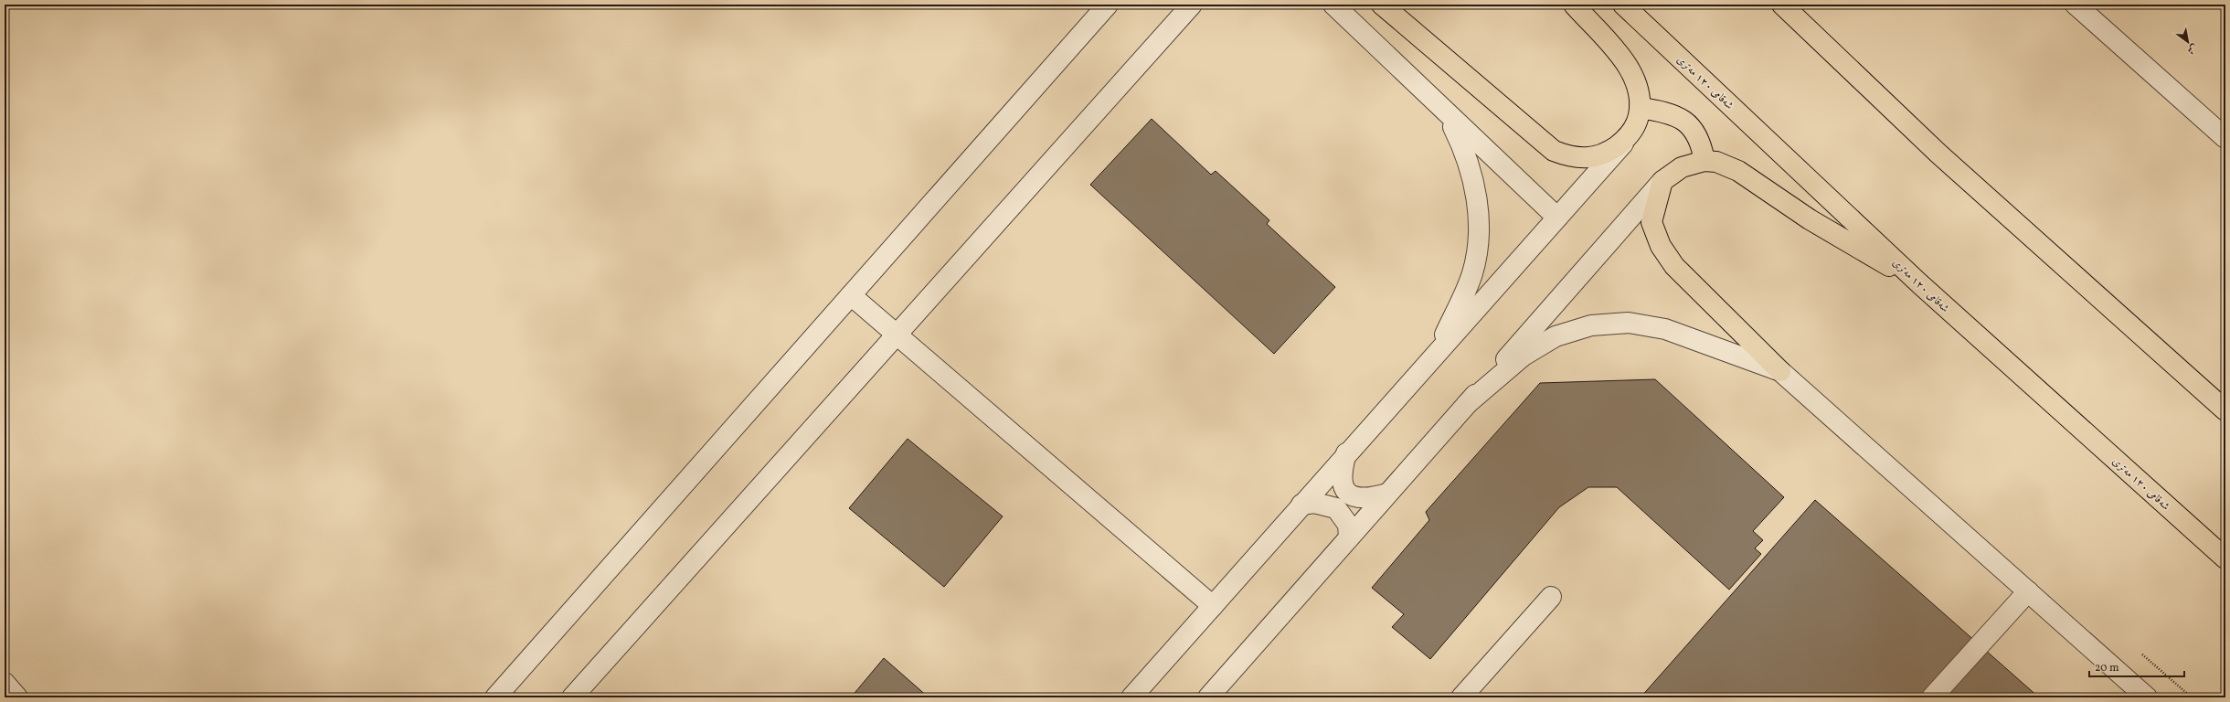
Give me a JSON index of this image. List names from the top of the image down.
{
  "streets": {
    "highway": ["شەقامی ١٢٠ مەتری"]
  },
  "scale_bar": "20 m",
  "north": "bottom right"
}
